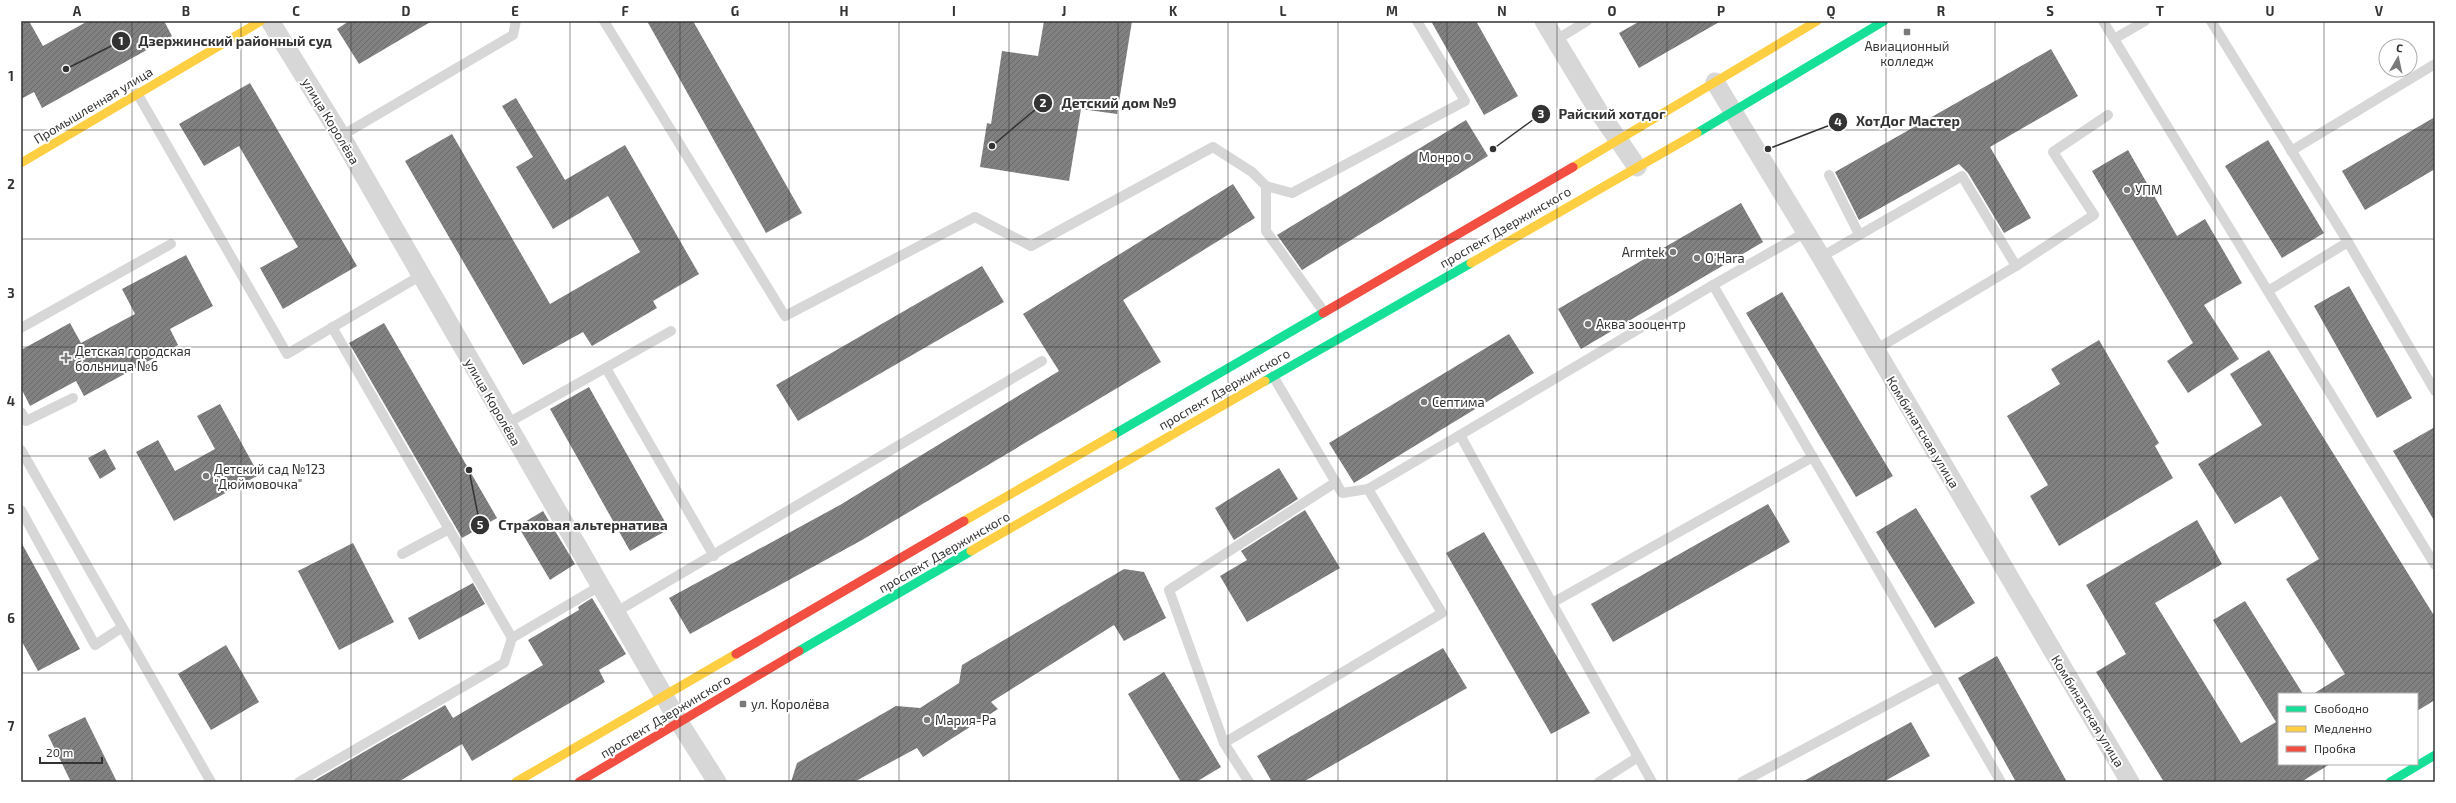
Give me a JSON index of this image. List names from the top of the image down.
{
  "streets": {
    "main road": ["Промышленная улица", "проспект Дзержинского"],
    "street": ["улица Королёва", "Комбинатская улица"]
  },
  "crossings": [
    ["улица Королёва", "проспект Дзержинского"],
    ["проспект Дзержинского", "Комбинатская улица"]
  ],
  "places": {
    "transit": ["Авиационный колледж", "ул. Королёва"],
    "other": [
      "Дзержинский районный суд",
      "Детский дом №9",
      "Райский хотдог",
      "ХотДог Мастер",
      "Монро",
      "УПМ",
      "Armtek",
      "O'Hara",
      "Аква зооцентр",
      "Септима",
      "Страховая альтернатива",
      "Детский сад №123 \"Дюймовочка\"",
      "Мария-Ра"
    ],
    "health": ["Детская городская больница №6"]
  },
  "legend": ["Свободно", "Медленно", "Пробка"],
  "scale_bar": "20 m",
  "north": "top",
  "grid": {
    "columns": [
      "A",
      "B",
      "C",
      "D",
      "E",
      "F",
      "G",
      "H",
      "I",
      "J",
      "K",
      "L",
      "M",
      "N",
      "O",
      "P",
      "Q",
      "R",
      "S",
      "T",
      "U",
      "V"
    ],
    "rows": [
      "1",
      "2",
      "3",
      "4",
      "5",
      "6",
      "7"
    ]
  }
}
